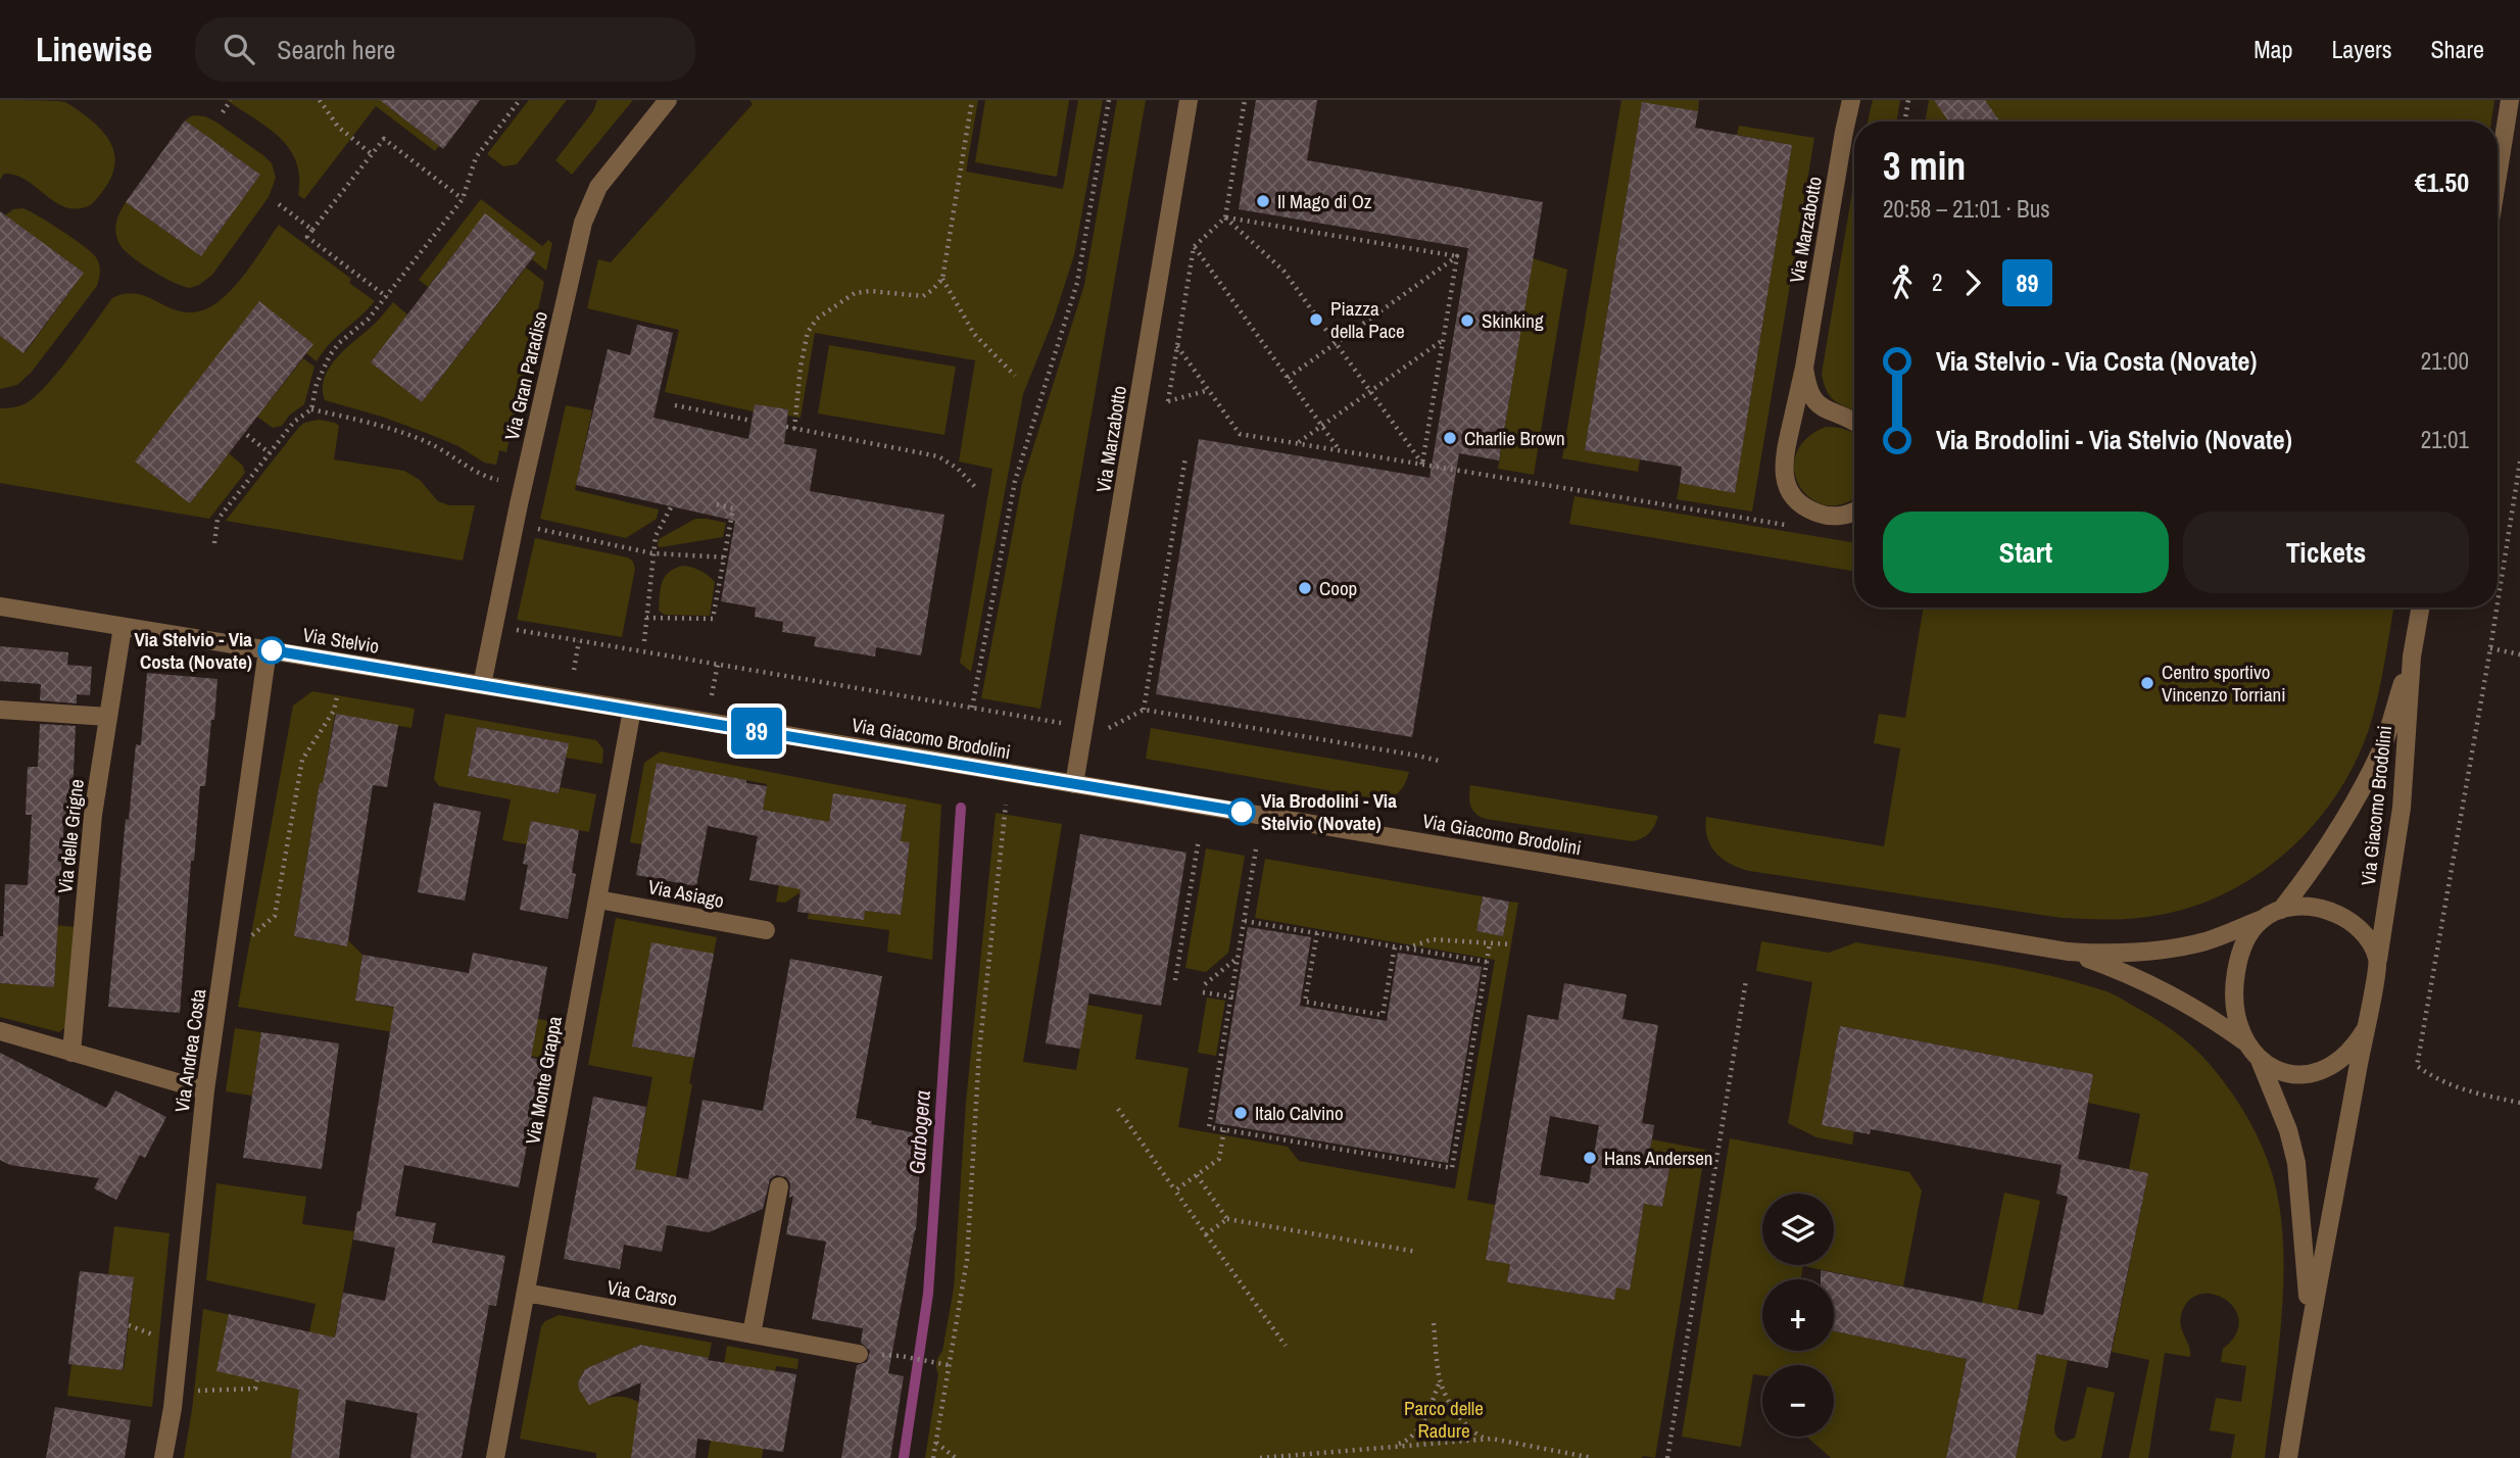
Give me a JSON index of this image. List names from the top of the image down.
{
  "streets": {
    "street": [
      "Via Marzabotto",
      "Via Gran Paradiso",
      "Via Stelvio",
      "Via Giacomo Brodolini",
      "Via delle Grigne",
      "Via Asiago",
      "Via Andrea Costa",
      "Via Monte Grappa",
      "Via Carso"
    ]
  },
  "crossings": [
    ["Via Marzabotto", "Via Giacomo Brodolini"],
    ["Via Gran Paradiso", "Via Stelvio"],
    ["Via Gran Paradiso", "Via Giacomo Brodolini"],
    ["Via Stelvio", "Via Giacomo Brodolini"],
    ["Via Stelvio", "Via delle Grigne"],
    ["Via Stelvio", "Via Andrea Costa"],
    ["Via Stelvio", "Via Monte Grappa"],
    ["Via Giacomo Brodolini", "Via Monte Grappa"],
    ["Via Asiago", "Via Monte Grappa"],
    ["Via Monte Grappa", "Via Carso"]
  ],
  "water": ["Garbogera"],
  "parks": ["Parco delle Radure"],
  "places": [
    "Il Mago di Oz",
    "Piazza della Pace",
    "Skinking",
    "Charlie Brown",
    "Coop",
    "Via Stelvio - Via Costa (Novate)",
    "Centro sportivo Vincenzo Torriani",
    "Via Brodolini - Via Stelvio (Novate)",
    "Italo Calvino",
    "Hans Andersen"
  ],
  "lines": ["bus line 89"],
  "page": {
    "header": "Linewise",
    "search": "Search here",
    "nav": ["Map", "Layers", "Share"],
    "on_map": "89",
    "heading": ["3 min", "20:58 – 21:01 · Bus", "€1.50"],
    "legs": ["2", "89"],
    "list": [
      {
        "name": "Via Stelvio - Via Costa (Novate)",
        "value": "21:00"
      },
      {
        "name": "Via Brodolini - Via Stelvio (Novate)",
        "value": "21:01"
      }
    ],
    "buttons": ["Start", "Tickets"],
    "map_buttons": ["+", "−"]
  }
}
